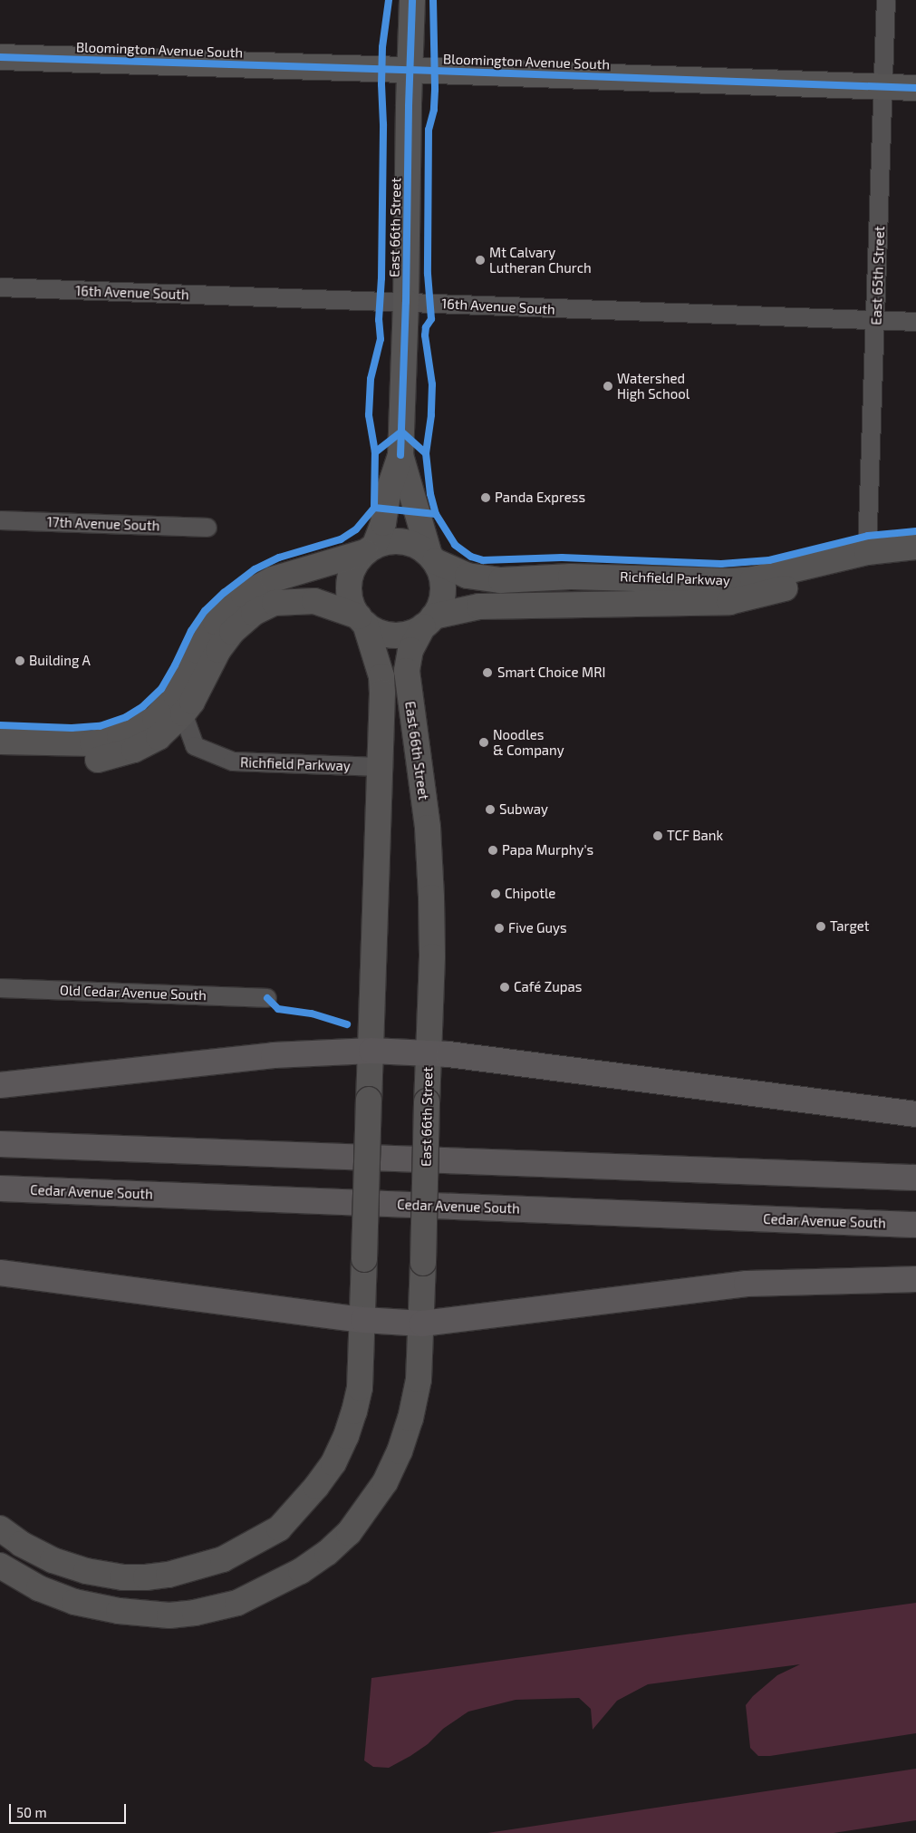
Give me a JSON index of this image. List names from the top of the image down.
{
  "streets": {
    "highway": ["Cedar Avenue South"],
    "street": [
      "Bloomington Avenue South",
      "East 66th Street",
      "East 65th Street",
      "16th Avenue South",
      "17th Avenue South",
      "Richfield Parkway",
      "Old Cedar Avenue South"
    ]
  },
  "crossings": [
    ["Bloomington Avenue South", "East 66th Street"],
    ["Bloomington Avenue South", "East 65th Street"],
    ["East 66th Street", "16th Avenue South"],
    ["East 66th Street", "Richfield Parkway"],
    ["East 65th Street", "16th Avenue South"],
    ["East 65th Street", "Richfield Parkway"]
  ],
  "places": [
    "Mt Calvary Lutheran Church",
    "Watershed High School",
    "Panda Express",
    "Building A",
    "Smart Choice MRI",
    "Noodles & Company",
    "Subway",
    "TCF Bank",
    "Papa Murphy's",
    "Chipotle",
    "Target",
    "Five Guys",
    "Café Zupas"
  ],
  "scale_bar": "50 m"
}
